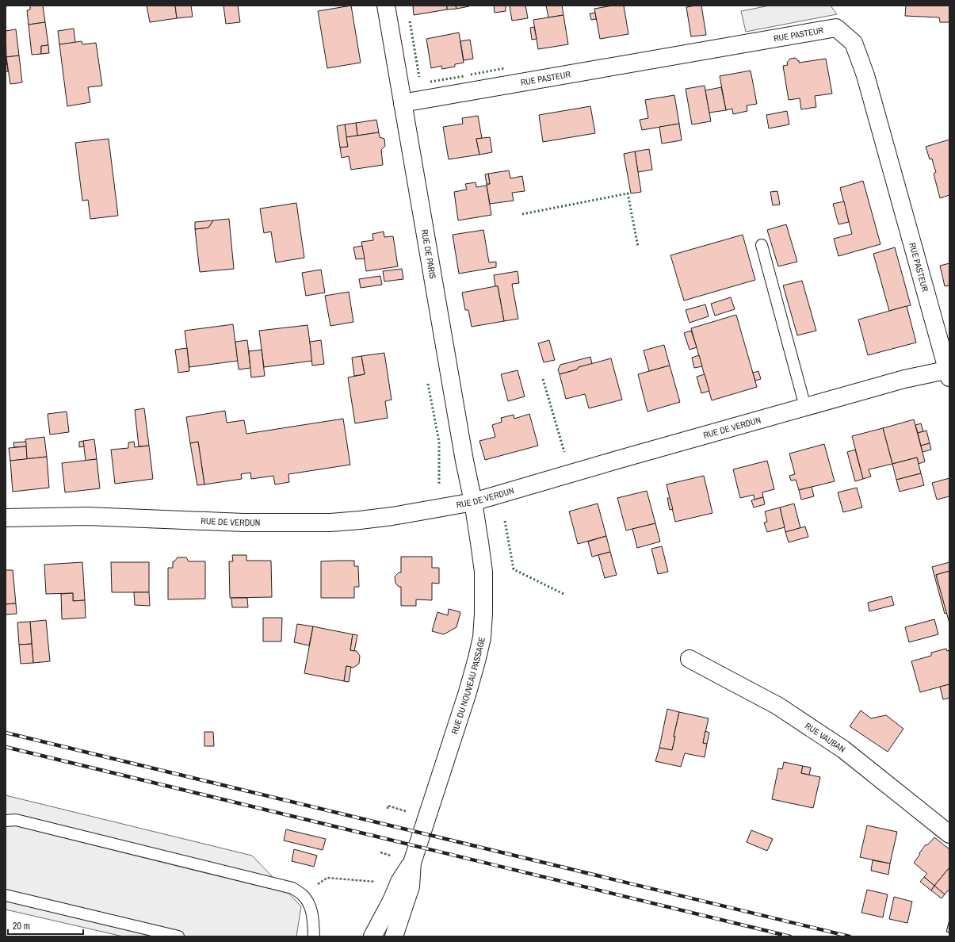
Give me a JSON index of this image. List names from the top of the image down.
{
  "streets": {
    "street": [
      "RUE PASTEUR",
      "RUE DE PARIS",
      "RUE DE VERDUN",
      "RUE DU NOUVEAU PASSAGE",
      "RUE VAUBAN"
    ]
  },
  "crossings": [
    ["RUE PASTEUR", "RUE DE PARIS"],
    ["RUE PASTEUR", "RUE DE VERDUN"],
    ["RUE DE PARIS", "RUE DE VERDUN"],
    ["RUE DE PARIS", "RUE DU NOUVEAU PASSAGE"],
    ["RUE DE VERDUN", "RUE DU NOUVEAU PASSAGE"]
  ],
  "scale_bar": "20 m"
}
